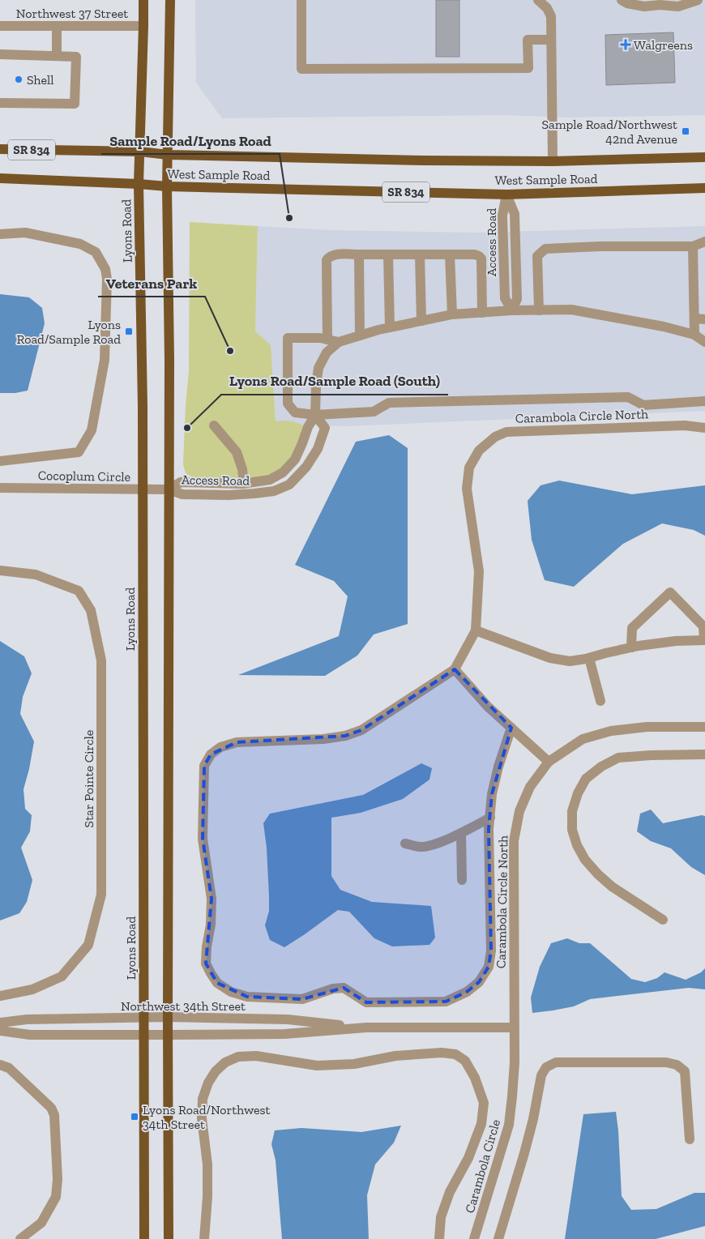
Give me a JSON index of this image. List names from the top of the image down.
{
  "streets": {
    "main road": ["SR 834", "West Sample Road", "Lyons Road"],
    "street": [
      "Northwest 37 Street",
      "Access Road",
      "Carambola Circle North",
      "Cocoplum Circle",
      "Star Pointe Circle",
      "Northwest 34th Street",
      "Carambola Circle"
    ]
  },
  "crossings": [
    ["Northwest 37 Street", "Lyons Road"],
    ["West Sample Road", "Lyons Road"],
    ["West Sample Road", "Access Road"],
    ["Lyons Road", "Cocoplum Circle"],
    ["Lyons Road", "Northwest 34th Street"],
    ["Access Road", "Cocoplum Circle"],
    ["Carambola Circle North", "Northwest 34th Street"],
    ["Carambola Circle North", "Carambola Circle"],
    ["Northwest 34th Street", "Carambola Circle"]
  ],
  "places": {
    "health": ["Walgreens"],
    "other": [
      "Shell",
      "Sample Road/Lyons Road",
      "Veterans Park",
      "Lyons Road/Sample Road (South)"
    ],
    "transit": ["Sample Road/Northwest 42nd Avenue", "Lyons Road/Sample Road", "Lyons Road/Northwest 34th Street"]
  }
}
